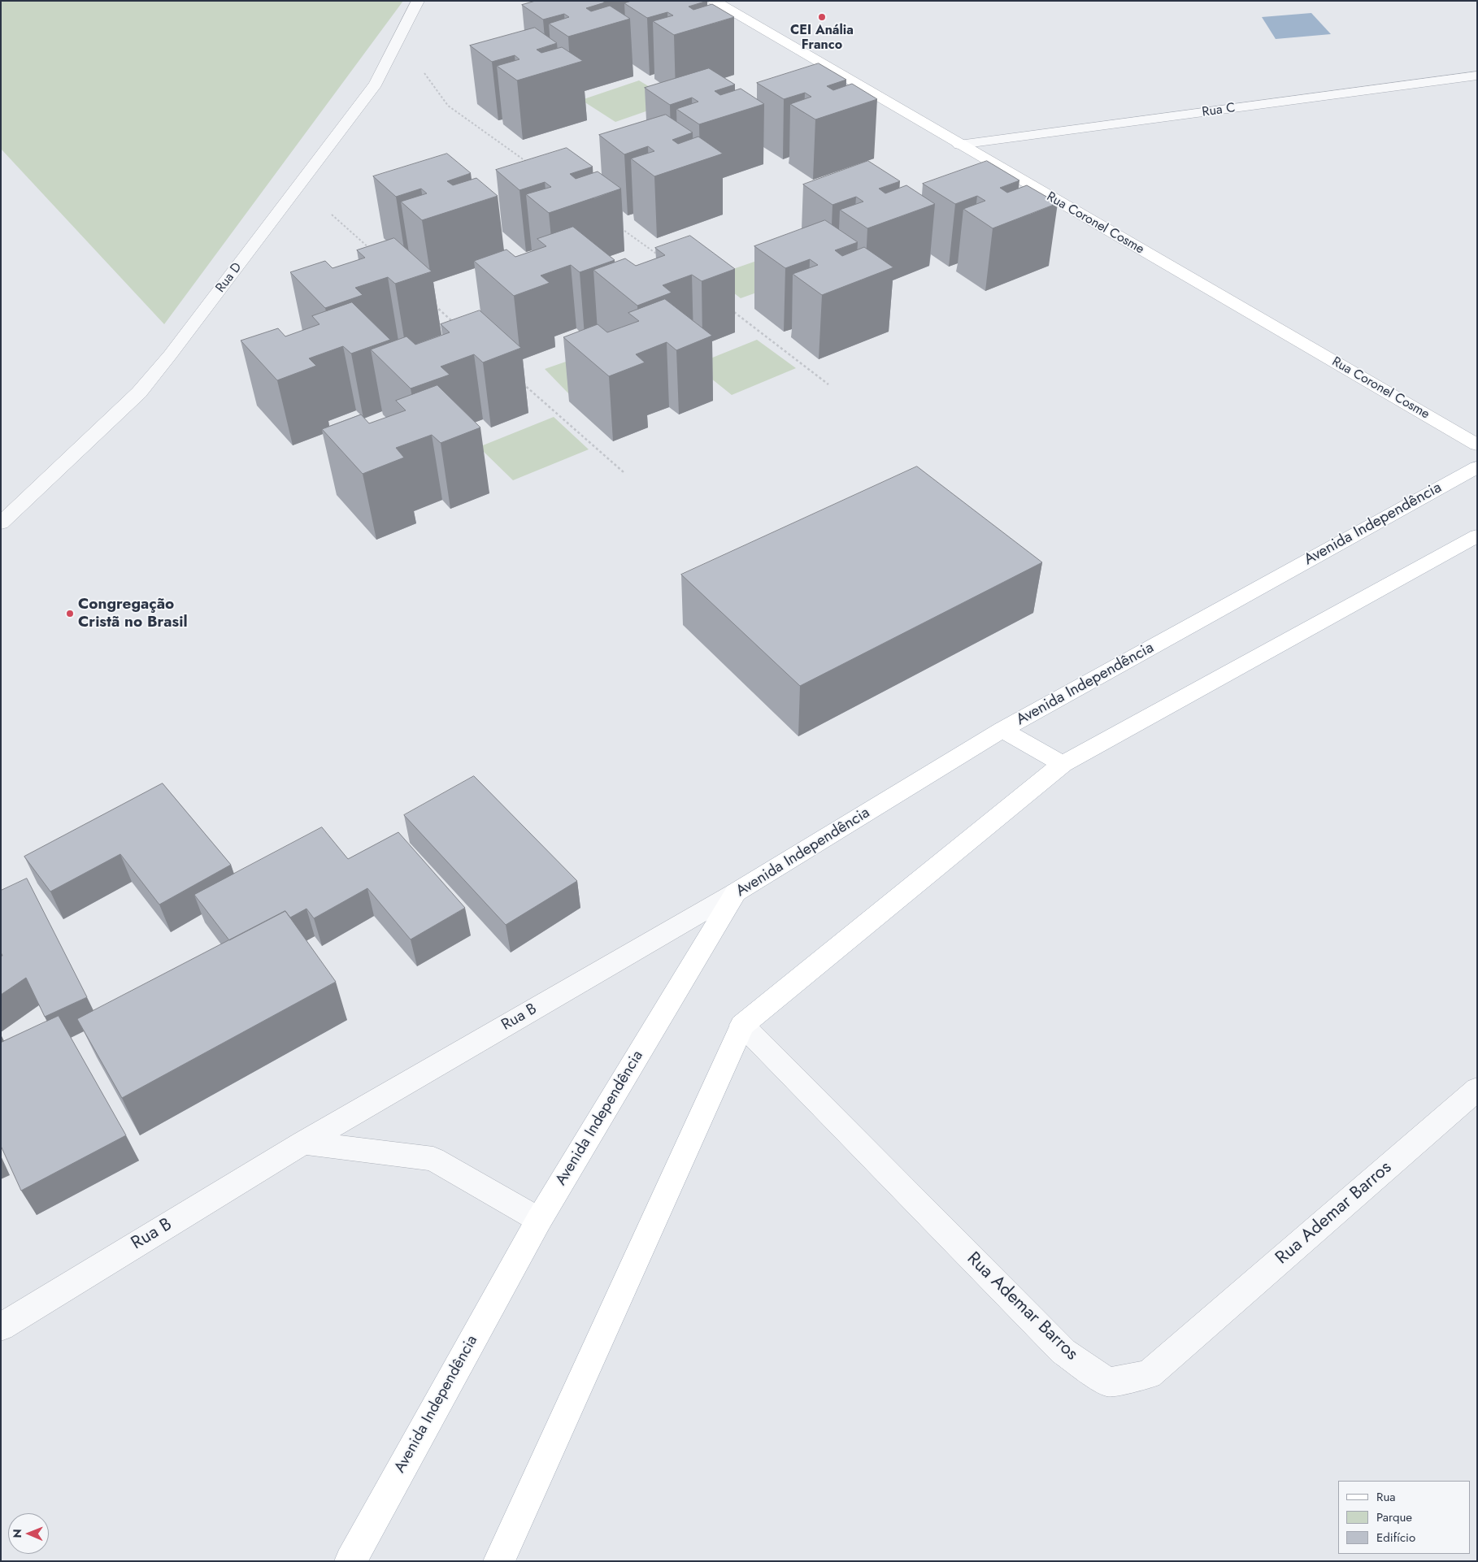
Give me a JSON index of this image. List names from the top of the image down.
{
  "streets": {
    "main road": ["Rua Coronel Cosme", "Avenida Independência"],
    "street": [
      "Rua C",
      "Rua D",
      "Rua B",
      "Rua Ademar Barros"
    ]
  },
  "crossings": [
    ["Rua C", "Rua Coronel Cosme"],
    ["Avenida Independência", "Rua B"]
  ],
  "places": ["CEI Anália Franco", "Congregação Cristã no Brasil"],
  "legend": ["Rua", "Parque", "Edifício"],
  "north": "left"
}
